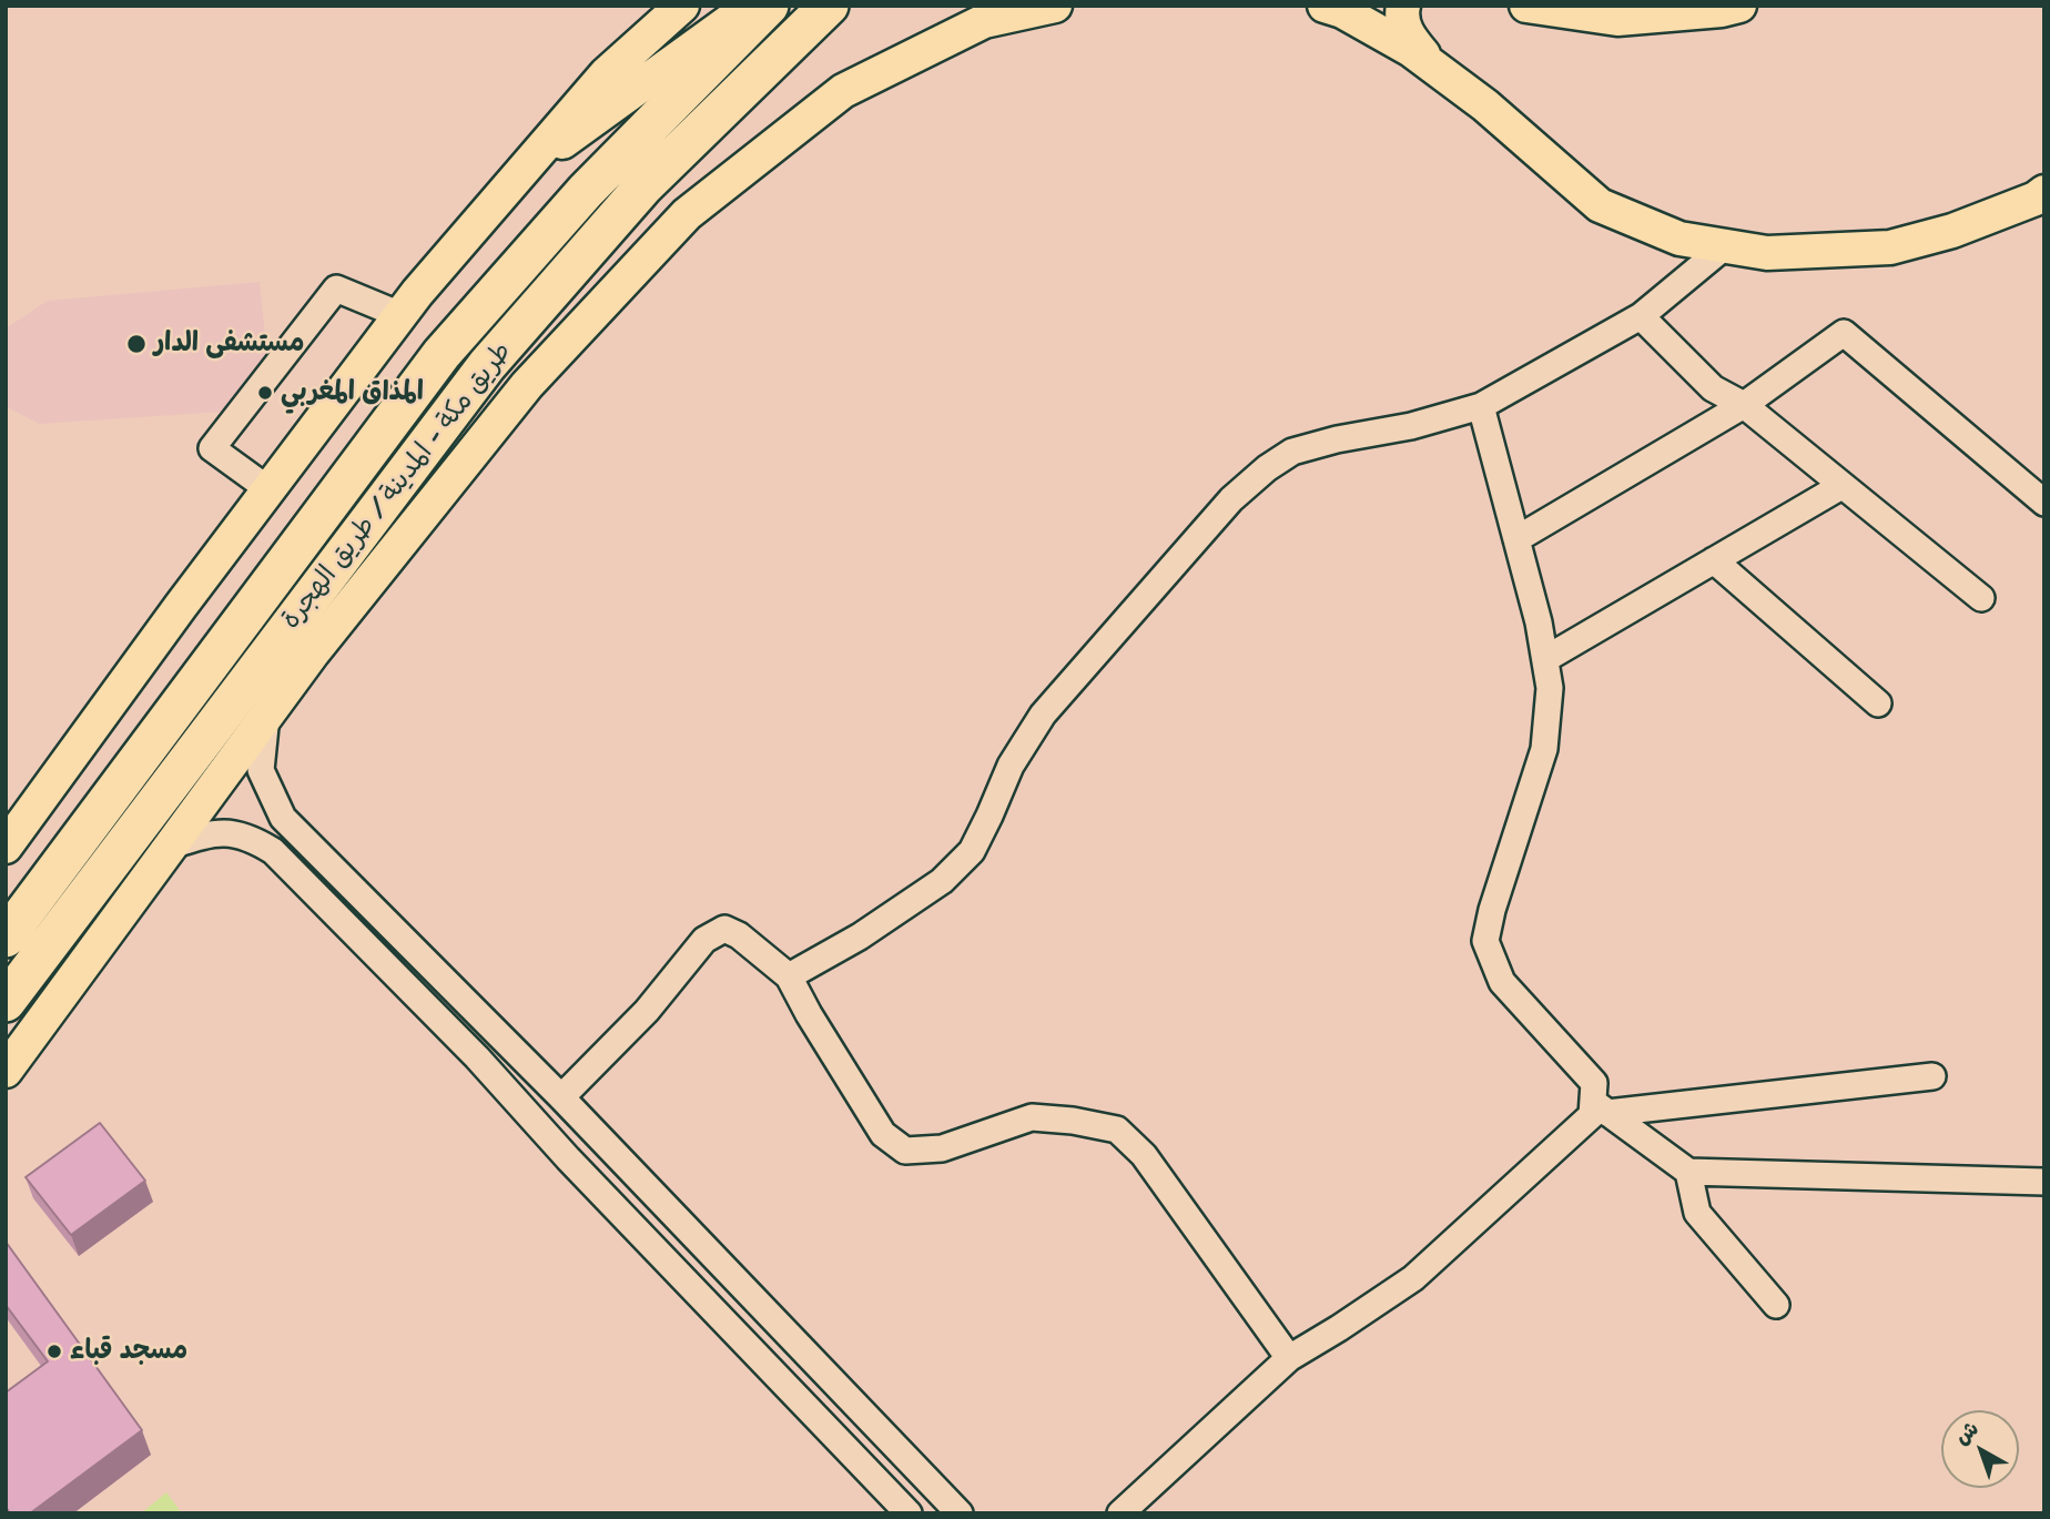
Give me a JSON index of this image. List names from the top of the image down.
{
  "streets": {
    "highway": ["طريق مكة - المدينة / طريق الهجرة"]
  },
  "places": ["مستشفى الدار", "المذاق المغربي", "مسجد قباء"],
  "north": "top left"
}
